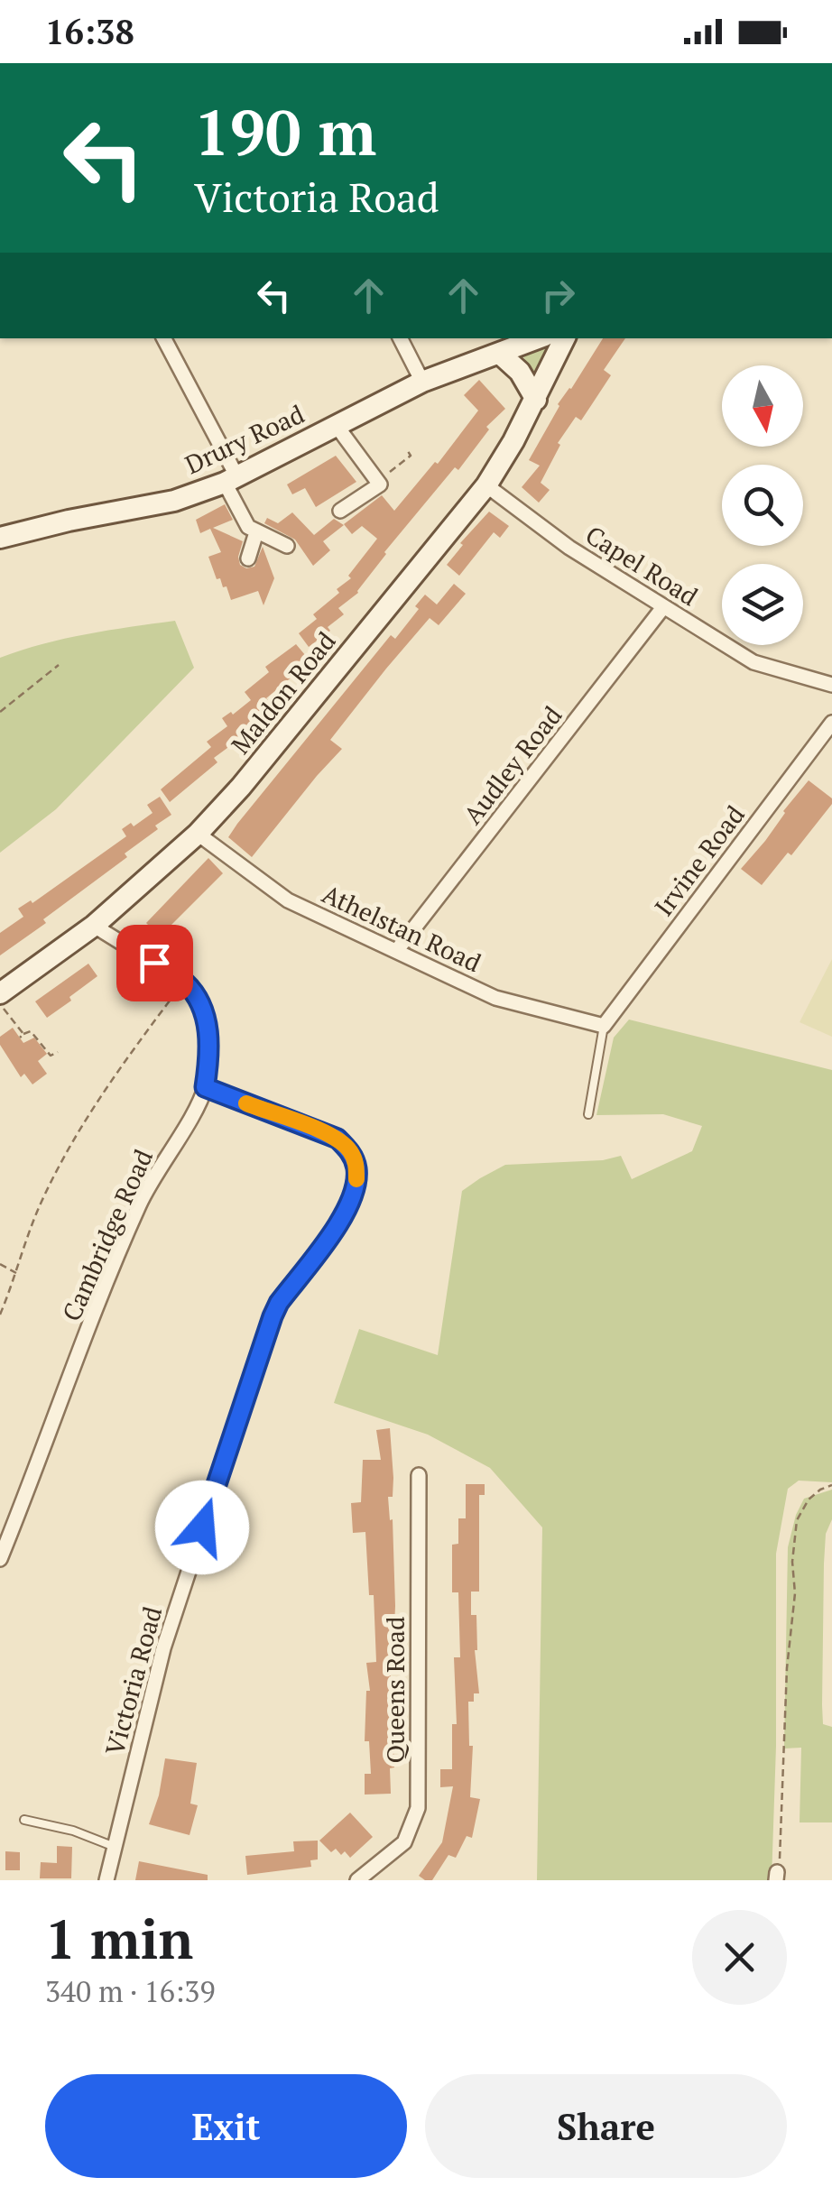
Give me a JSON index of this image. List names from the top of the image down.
{
  "streets": {
    "main road": ["Drury Road", "Maldon Road"],
    "street": [
      "Capel Road",
      "Audley Road",
      "Irvine Road",
      "Athelstan Road",
      "Cambridge Road",
      "Victoria Road",
      "Queens Road"
    ]
  },
  "crossings": [
    ["Capel Road", "Maldon Road"],
    ["Capel Road", "Audley Road"],
    ["Maldon Road", "Athelstan Road"],
    ["Audley Road", "Athelstan Road"],
    ["Irvine Road", "Athelstan Road"],
    ["Cambridge Road", "Victoria Road"]
  ],
  "north": "bottom",
  "page": {
    "status": "16:38",
    "turn": ["190 m", "Victoria Road"],
    "heading": ["1 min", "340 m · 16:39"],
    "buttons": ["Exit", "Share"]
  }
}
